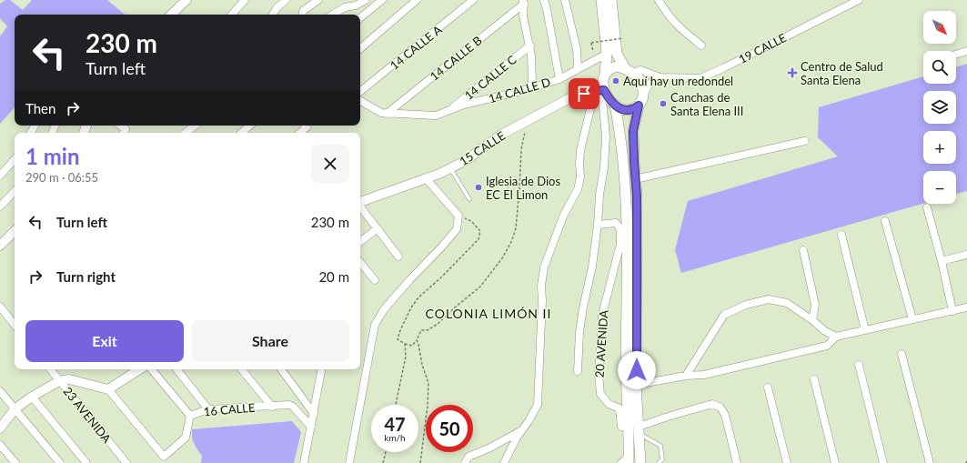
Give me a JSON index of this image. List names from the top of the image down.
{
  "streets": {
    "main road": ["20 AVENIDA"],
    "street": [
      "14 CALLE A",
      "19 CALLE",
      "14 CALLE B",
      "14 CALLE C",
      "14 CALLE D",
      "15 CALLE",
      "16 CALLE",
      "23 AVENIDA"
    ]
  },
  "crossings": [
    ["19 CALLE", "15 CALLE"],
    ["19 CALLE", "20 AVENIDA"],
    ["14 CALLE B", "14 CALLE D"],
    ["14 CALLE C", "14 CALLE D"],
    ["15 CALLE", "20 AVENIDA"]
  ],
  "districts": ["COLONIA LIMÓN II"],
  "places": {
    "health": ["Centro de Salud Santa Elena"],
    "other": ["Aquí hay un redondel", "Canchas de Santa Elena III", "Iglesia de Dios EC El Limon"]
  },
  "north": "bottom right",
  "page": {
    "map_buttons": ["+", "−"],
    "turn": ["230 m", "Turn left"],
    "then": "Then",
    "heading": ["1 min", "290 m · 06:55"],
    "list": [
      {
        "name": "Turn left",
        "value": "230 m"
      },
      {
        "name": "Turn right",
        "value": "20 m"
      }
    ],
    "buttons": ["Exit", "Share"],
    "speed": "47 km/h",
    "limit": "50"
  }
}
